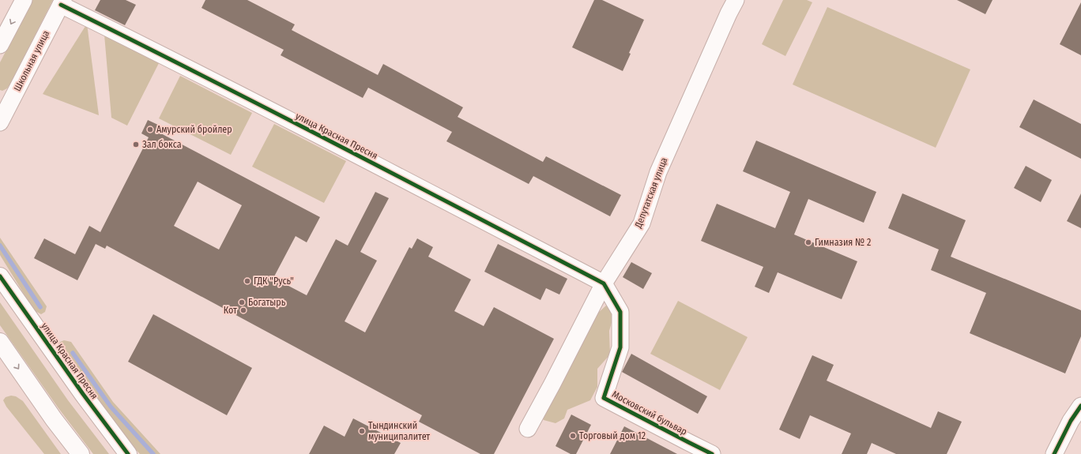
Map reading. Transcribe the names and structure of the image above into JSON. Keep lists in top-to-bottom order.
{
  "streets": {
    "street": [
      "Школьная улица",
      "улица Красная Пресня",
      "Депутатская улица",
      "Московский бульвар"
    ]
  },
  "crossings": [
    ["Школьная улица", "улица Красная Пресня"],
    ["улица Красная Пресня", "Депутатская улица"],
    ["улица Красная Пресня", "Московский бульвар"],
    ["Депутатская улица", "Московский бульвар"]
  ],
  "places": [
    "Амурский бройлер",
    "Зал бокса",
    "Гимназия № 2",
    "ГДК \"Русь\"",
    "Богатырь",
    "Кот",
    "Тындинский муниципалитет",
    "Торговый дом 12"
  ]
}
